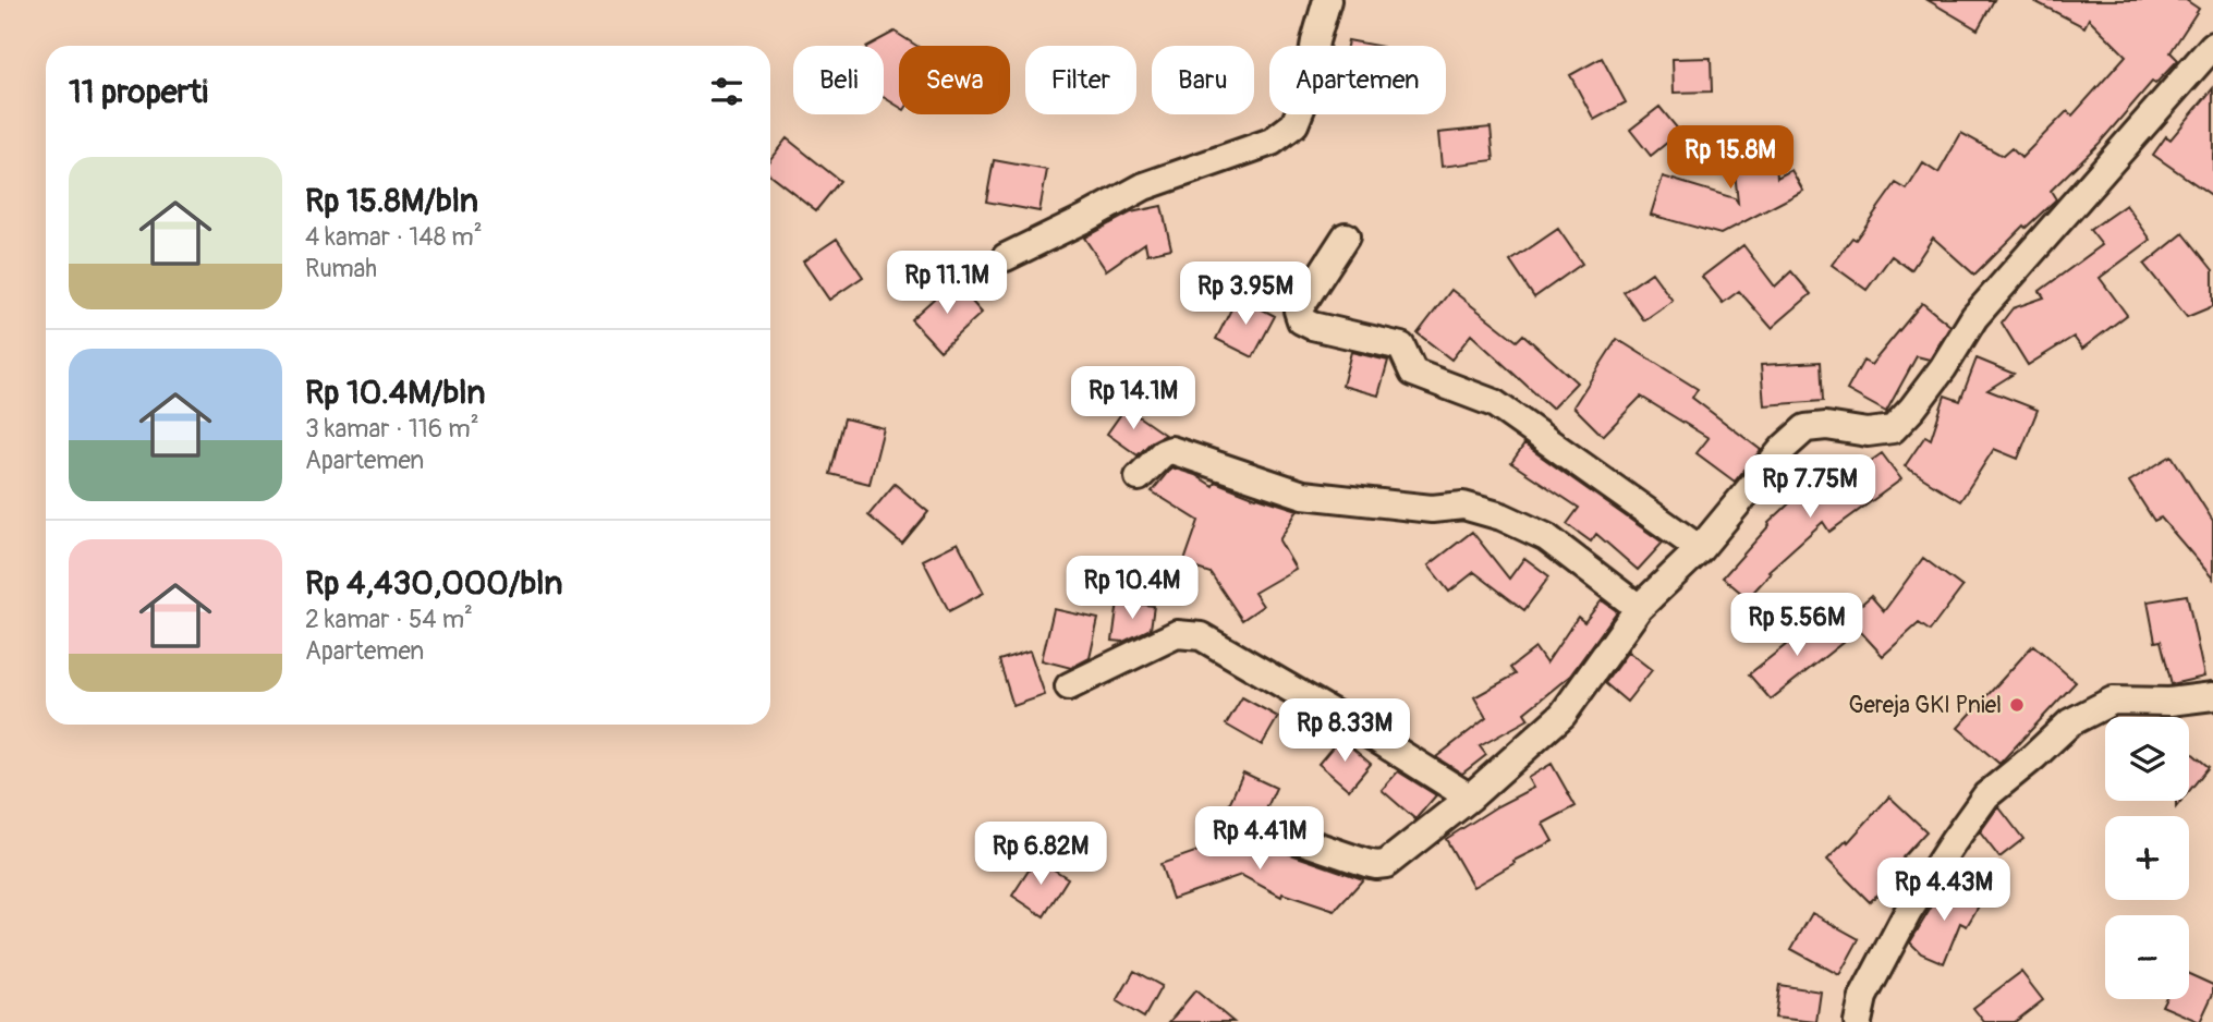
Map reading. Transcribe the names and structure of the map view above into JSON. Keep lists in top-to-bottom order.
{
  "places": ["Gereja GKI Pniel"],
  "page": {
    "chip": [
      "Beli",
      "Sewa",
      "Filter",
      "Baru",
      "Apartemen"
    ],
    "heading": "11 properti",
    "price": [
      "Rp 15.8M",
      "Rp 11.1M",
      "Rp 3.95M",
      "Rp 14.1M",
      "Rp 7.75M",
      "Rp 10.4M",
      "Rp 5.56M",
      "Rp 8.33M",
      "Rp 4.41M",
      "Rp 6.82M",
      "Rp 4.43M"
    ],
    "list": [
      {
        "name": "Rp 15.8M/bln",
        "note": "4 kamar · 148 m² · Rumah"
      },
      {
        "name": "Rp 10.4M/bln",
        "note": "3 kamar · 116 m² · Apartemen"
      },
      {
        "name": "Rp 4,430,000/bln",
        "note": "2 kamar · 54 m² · Apartemen"
      }
    ],
    "map_buttons": ["+", "−"]
  }
}
